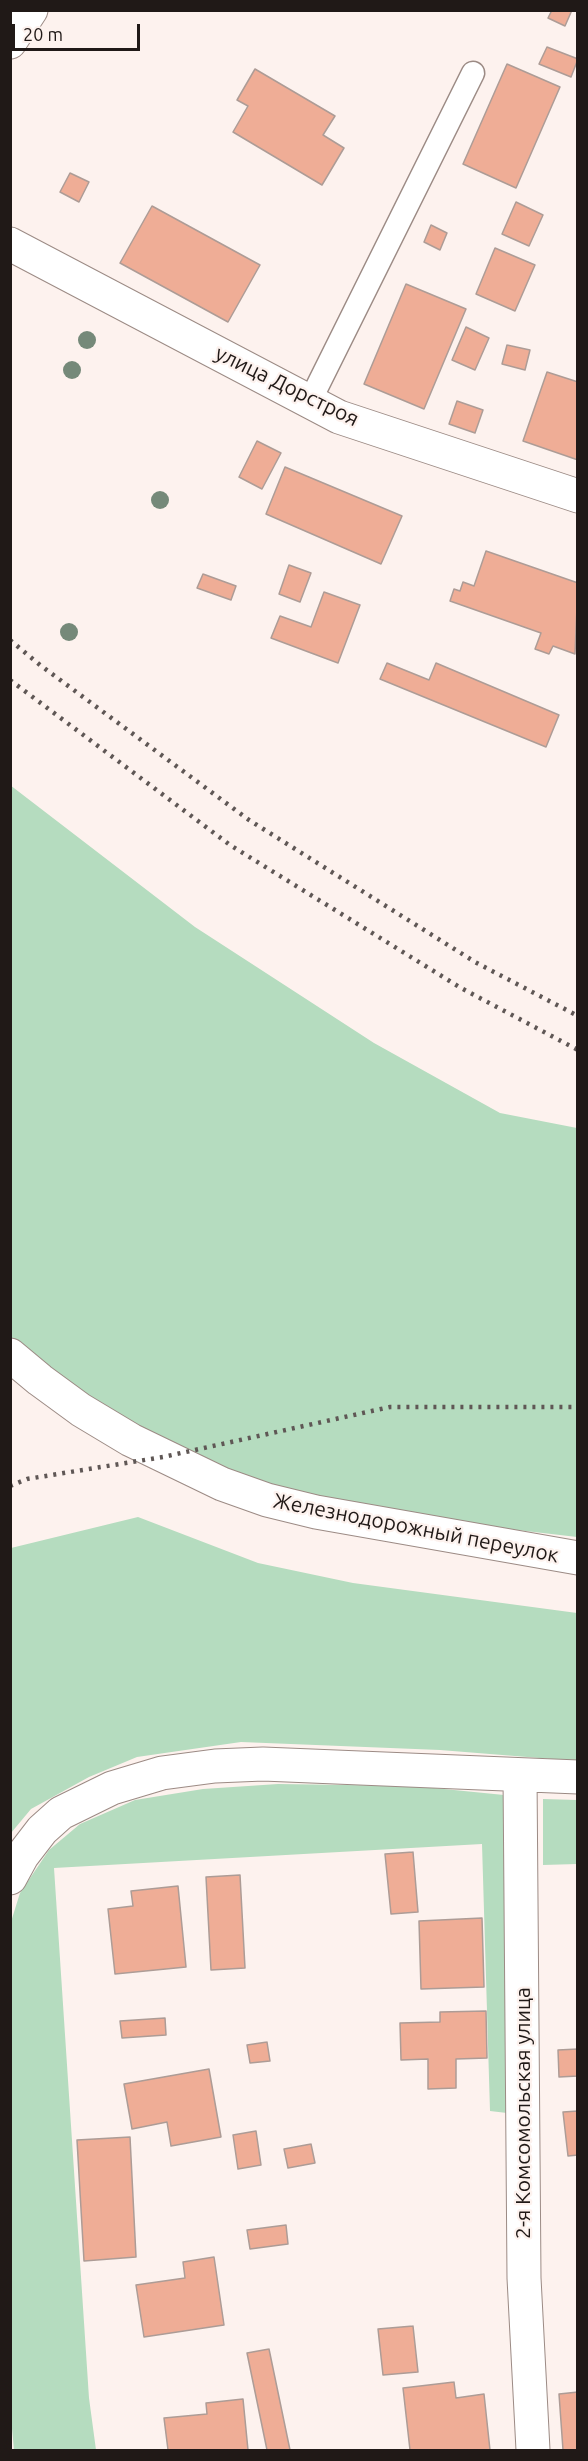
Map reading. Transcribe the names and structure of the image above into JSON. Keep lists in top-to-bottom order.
{
  "streets": {
    "street": ["улица Дорстроя", "Железнодорожный переулок", "2-я Комсомольская улица"]
  },
  "scale_bar": "20 m"
}
